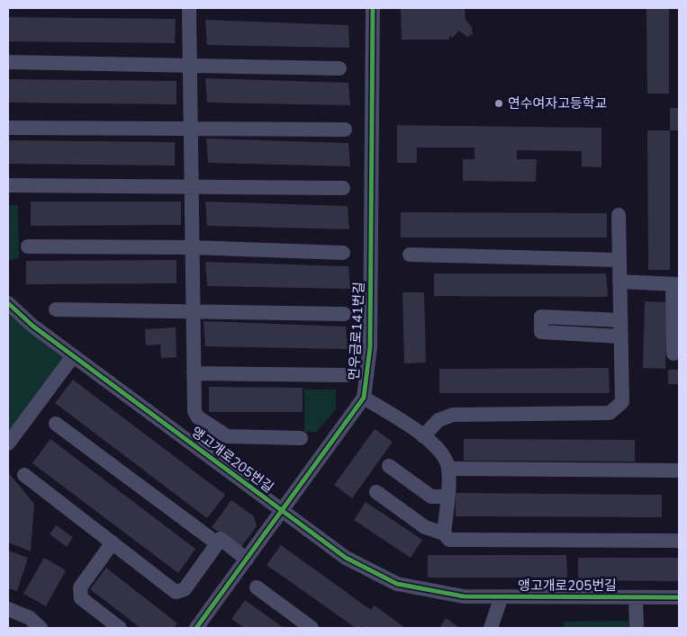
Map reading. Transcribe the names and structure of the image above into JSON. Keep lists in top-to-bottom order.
{
  "streets": {
    "street": ["먼우금로141번길", "앵고개로205번길"]
  },
  "crossings": [
    ["먼우금로141번길", "앵고개로205번길"]
  ],
  "places": ["연수여자고등학교"]
}
